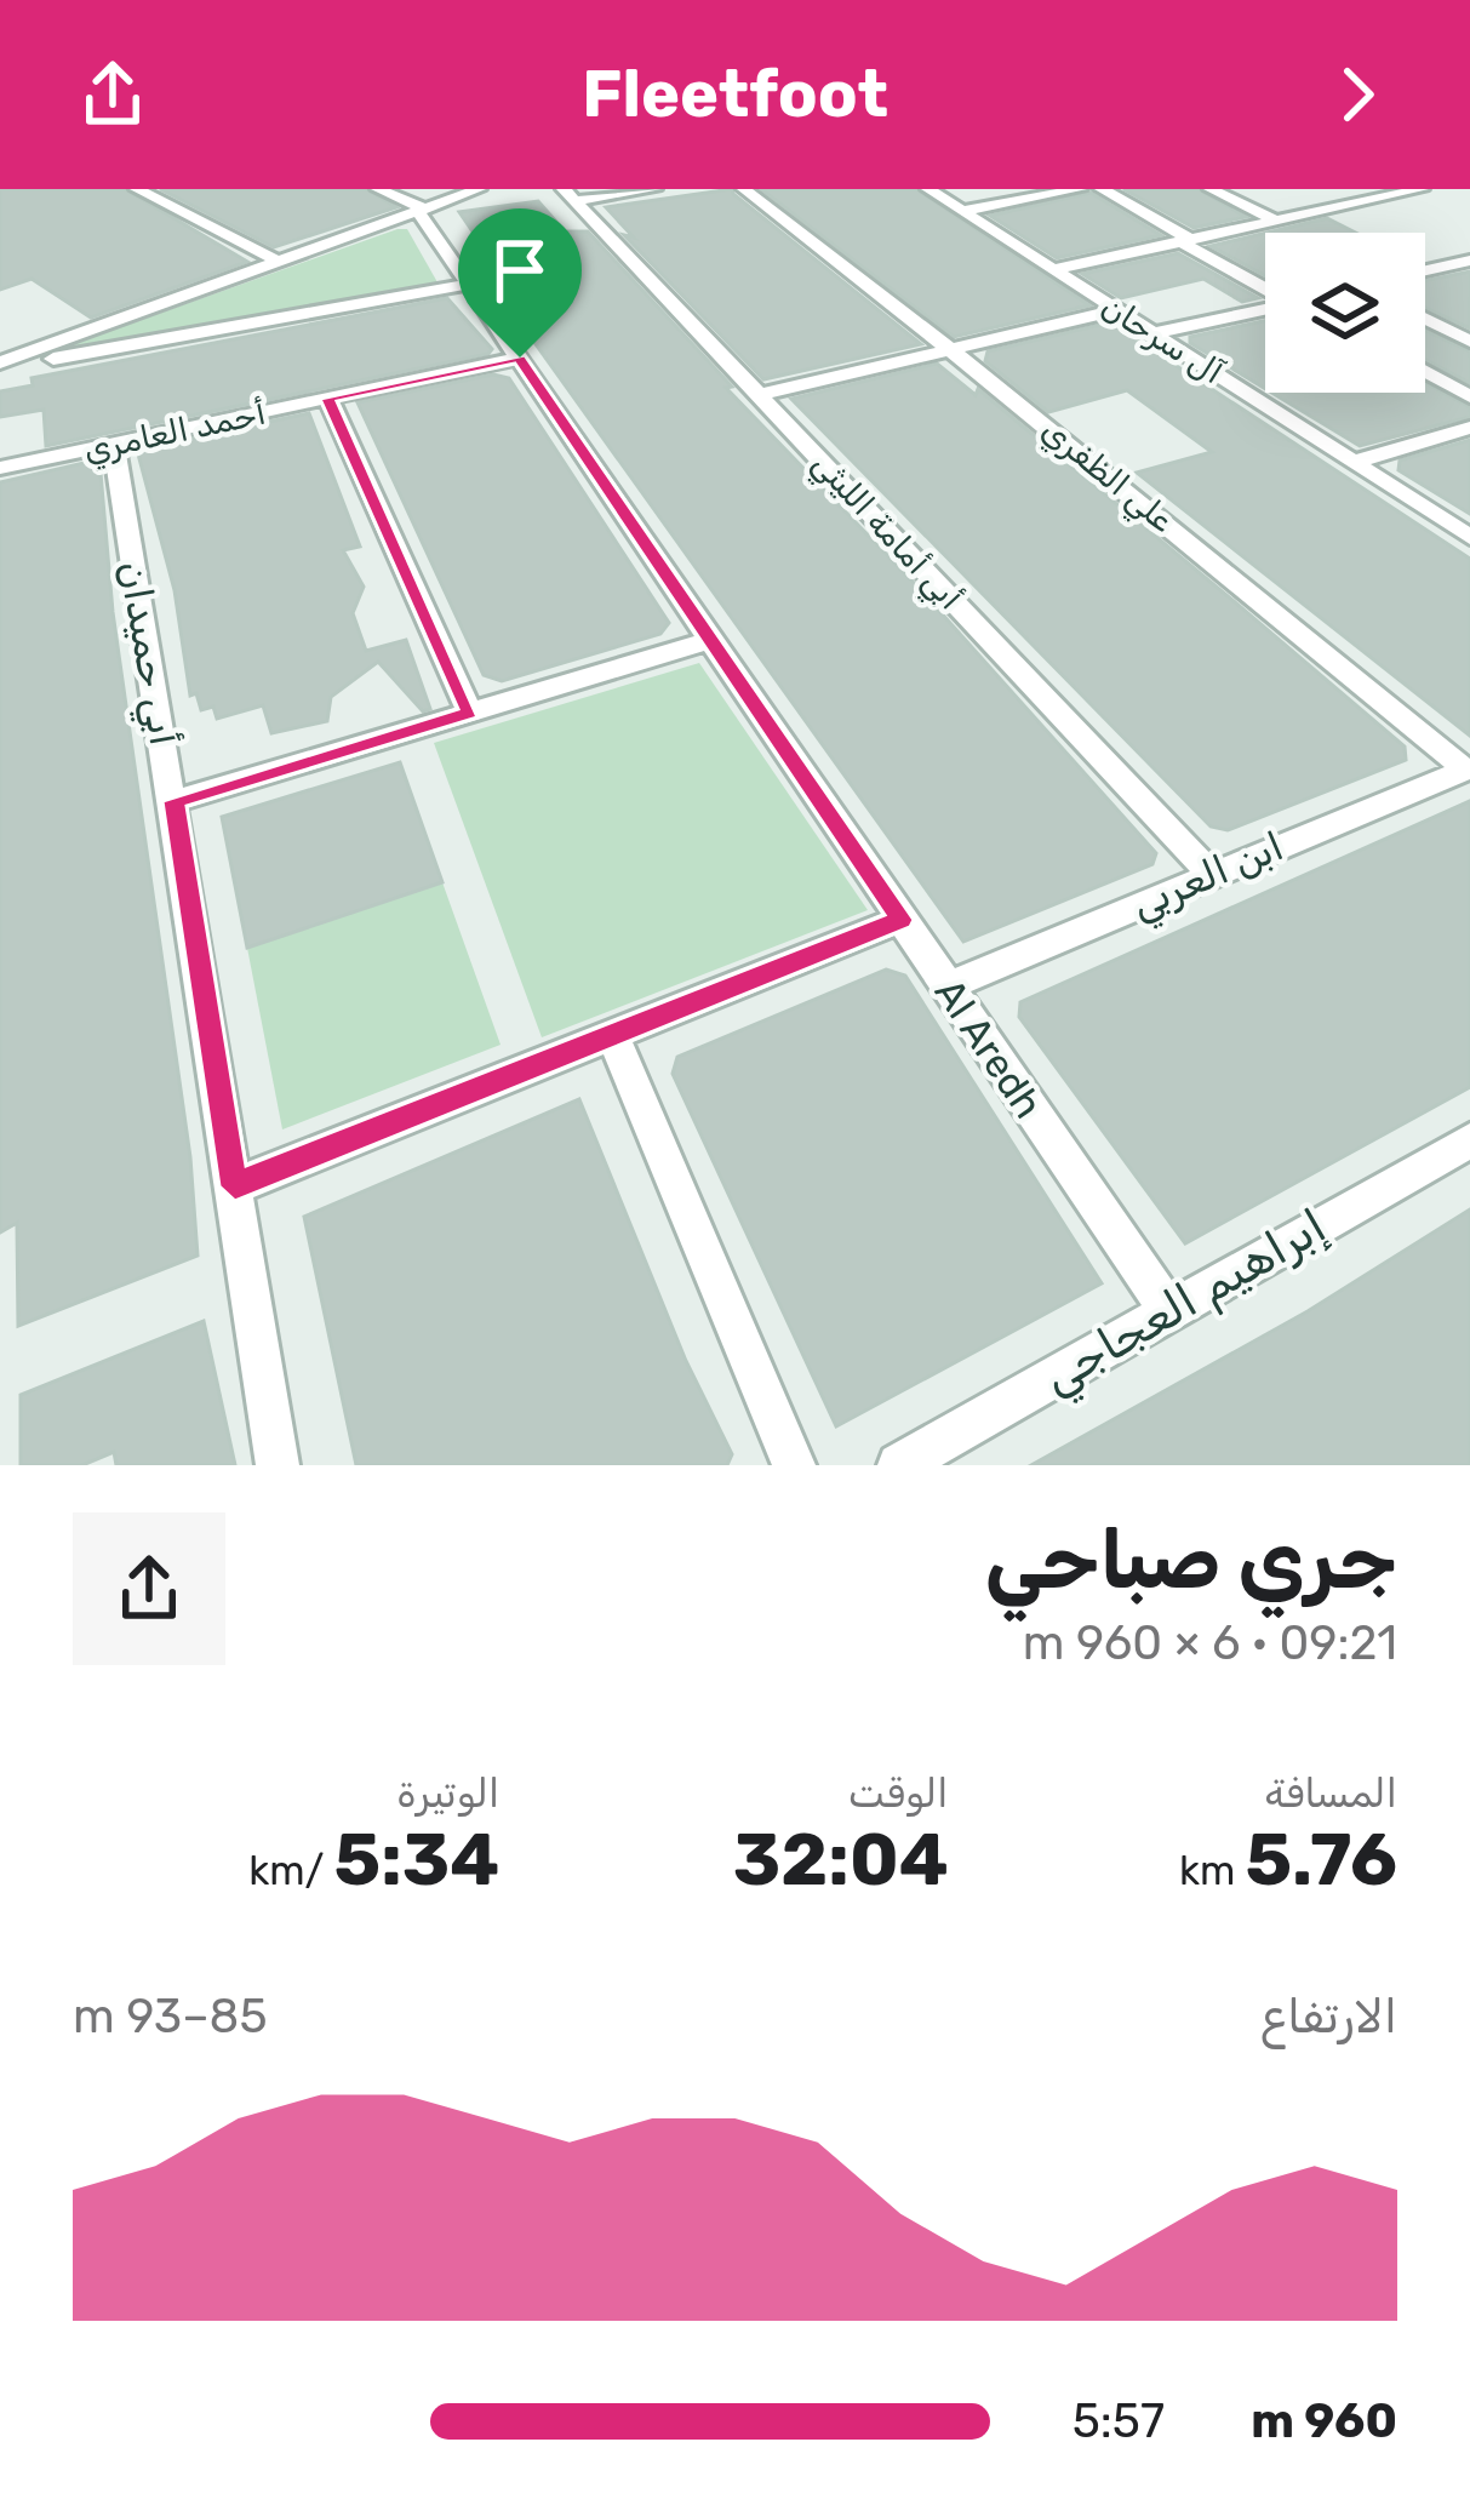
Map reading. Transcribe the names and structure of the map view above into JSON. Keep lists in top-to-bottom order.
{
  "streets": {
    "street": [
      "آل سرحان",
      "أحمد العامري",
      "علي الظفري",
      "أبي أمامة الليثي",
      "أبي حميدان",
      "ابن العربي",
      "Al Aredh",
      "إبراهيم العجاجي"
    ]
  },
  "crossings": [
    ["أحمد العامري", "أبي حميدان"],
    ["أحمد العامري", "Al Aredh"],
    ["علي الظفري", "ابن العربي"],
    ["أبي أمامة الليثي", "ابن العربي"],
    ["ابن العربي", "Al Aredh"],
    ["Al Aredh", "إبراهيم العجاجي"]
  ],
  "page": {
    "header": "Fleetfoot",
    "heading": ["جري صباحي", "09:21 · 6 × 960 m"],
    "stats": [
      ["المسافة", "5.76 km"],
      ["الوقت", "32:04"],
      ["الوتيرة", "5:34 /km"]
    ],
    "chart": ["الارتفاع", "85–93 m"],
    "list": [
      {
        "name": "960 m",
        "note": "5:57"
      }
    ]
  }
}
